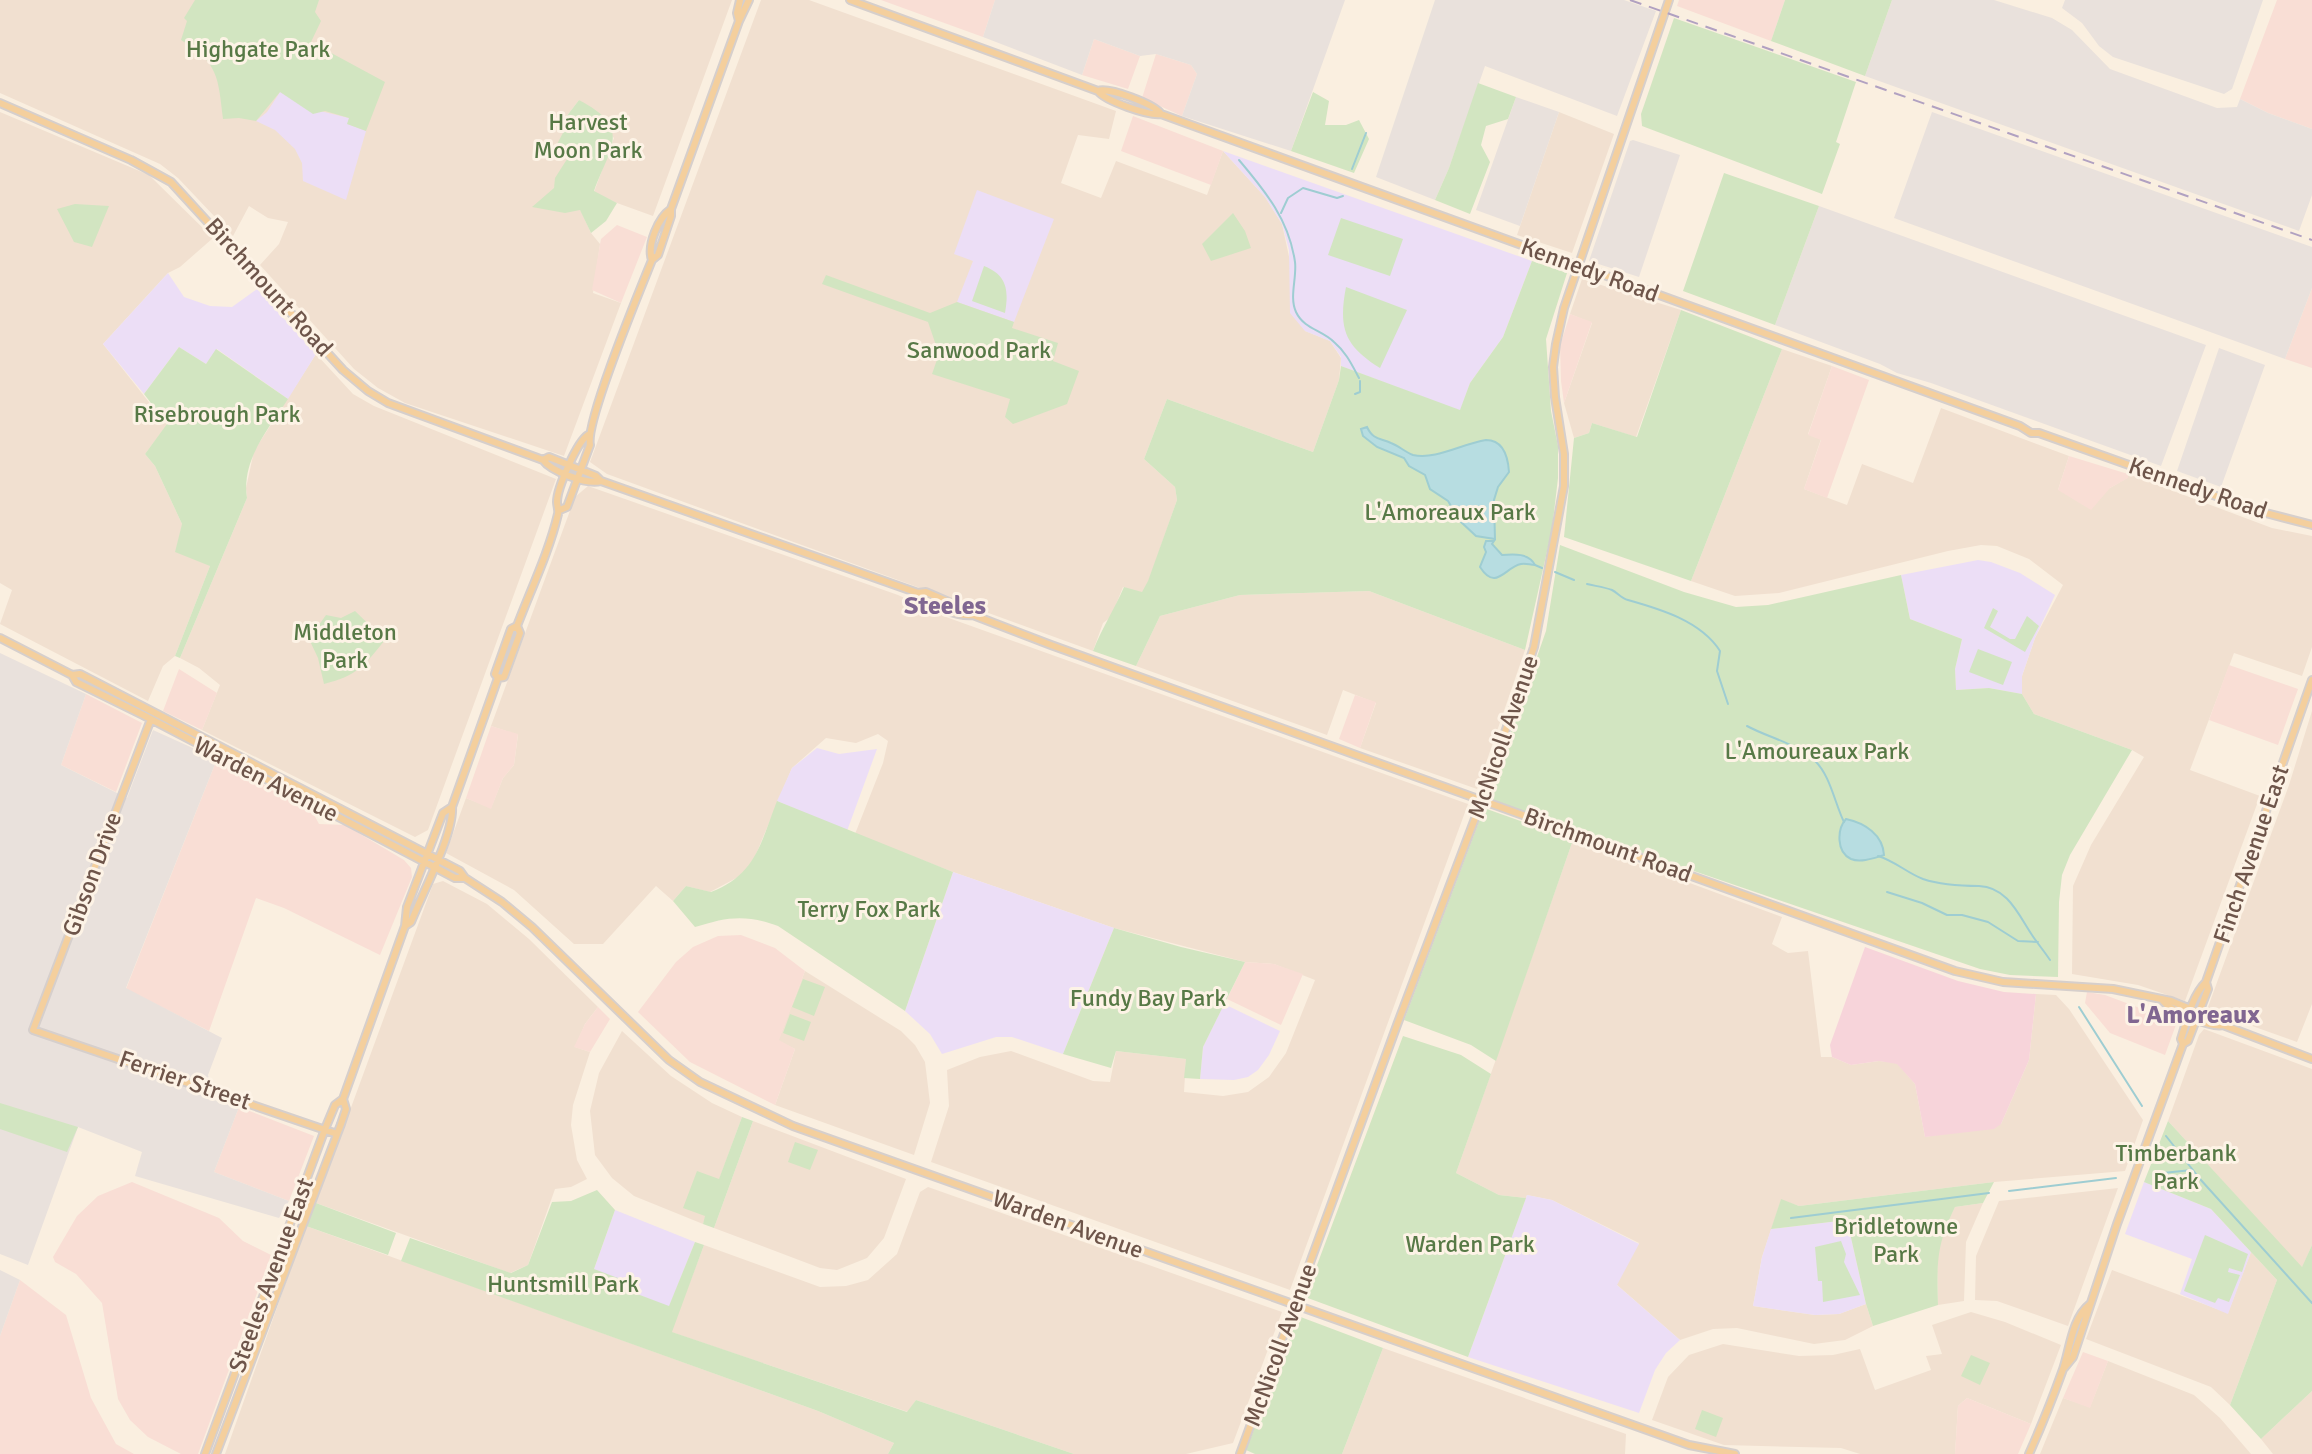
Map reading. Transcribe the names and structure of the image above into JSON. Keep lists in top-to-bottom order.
{
  "streets": {
    "main road": [
      "Kennedy Road",
      "Birchmount Road",
      "McNicoll Avenue",
      "Warden Avenue",
      "Finch Avenue East",
      "Gibson Drive",
      "Ferrier Street",
      "Steeles Avenue East"
    ]
  },
  "crossings": [
    ["Kennedy Road", "McNicoll Avenue"],
    ["Birchmount Road", "McNicoll Avenue"],
    ["Birchmount Road", "Finch Avenue East"],
    ["Birchmount Road", "Steeles Avenue East"],
    ["McNicoll Avenue", "Warden Avenue"],
    ["Warden Avenue", "Gibson Drive"],
    ["Warden Avenue", "Steeles Avenue East"],
    ["Gibson Drive", "Ferrier Street"],
    ["Ferrier Street", "Steeles Avenue East"]
  ],
  "districts": ["Steeles", "L'Amoreaux"],
  "parks": [
    "Highgate Park",
    "Harvest Moon Park",
    "Sanwood Park",
    "Risebrough Park",
    "L'Amoreaux Park",
    "Middleton Park",
    "L'Amoureaux Park",
    "Terry Fox Park",
    "Fundy Bay Park",
    "Timberbank Park",
    "Bridletowne Park",
    "Warden Park",
    "Huntsmill Park"
  ]
}
